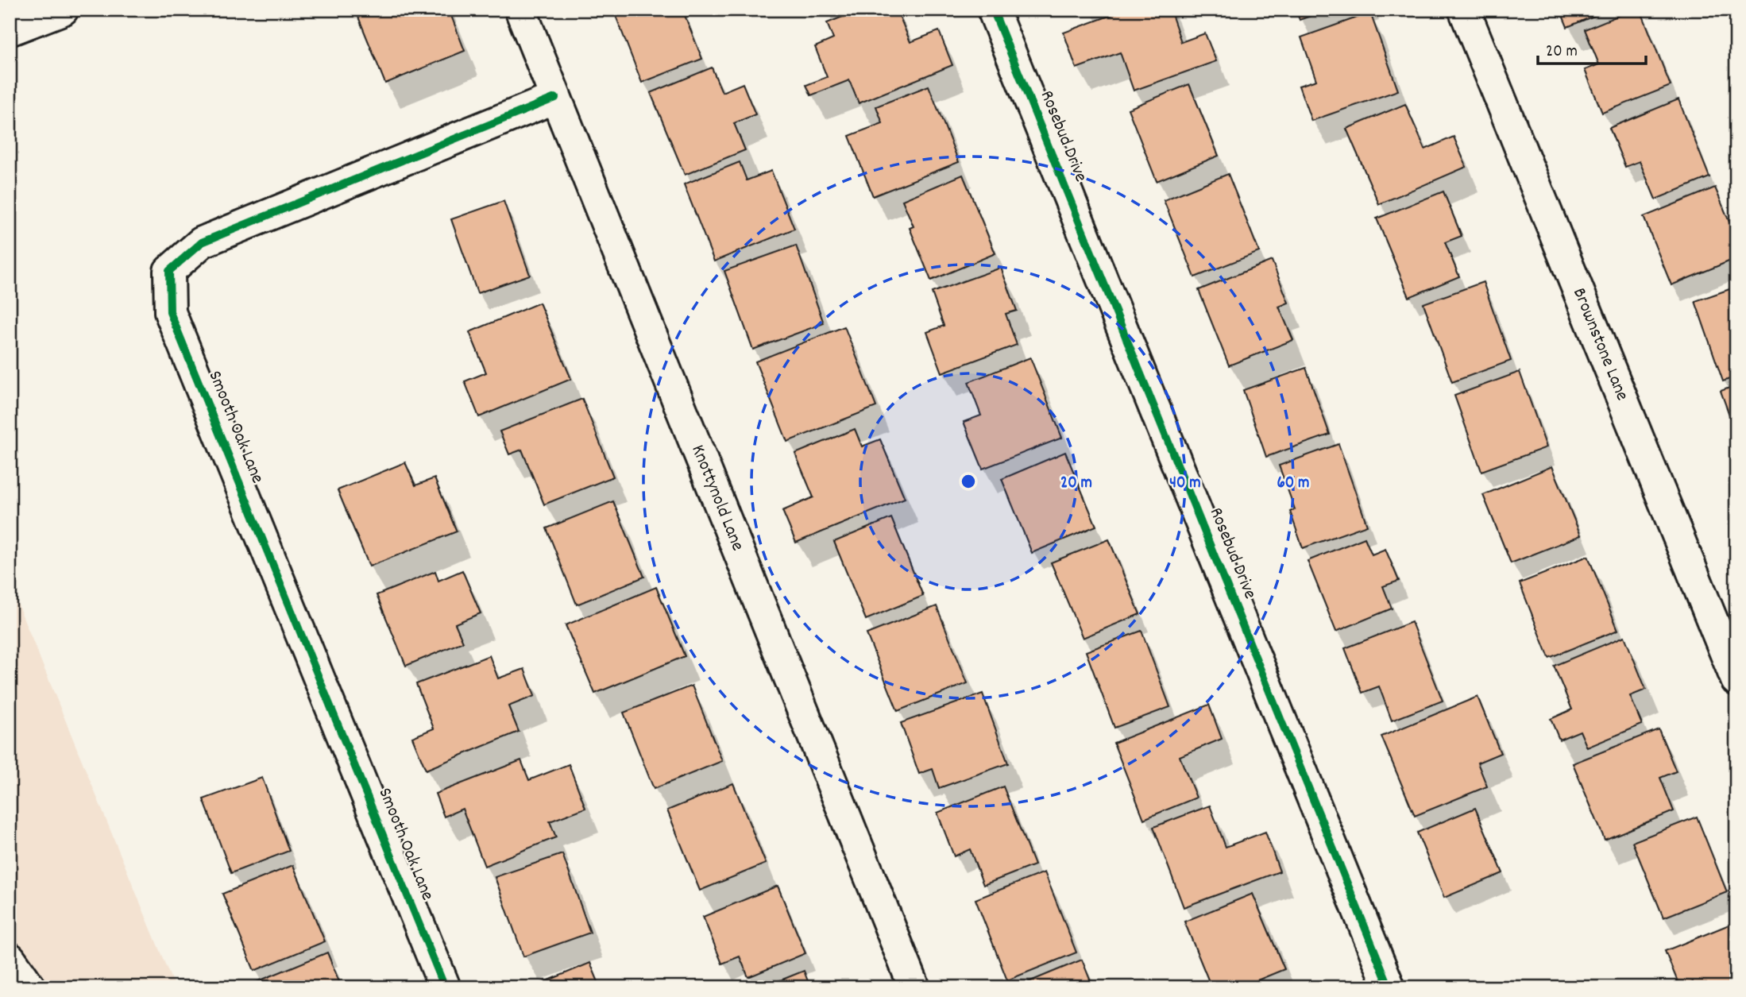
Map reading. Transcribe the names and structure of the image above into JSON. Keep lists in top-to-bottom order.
{
  "streets": {
    "street": [
      "Rosebud Drive",
      "Brownstone Lane",
      "Smooth Oak Lane",
      "Knottynold Lane"
    ]
  },
  "crossings": [
    ["Smooth Oak Lane", "Knottynold Lane"]
  ],
  "scale_bar": "20 m",
  "rings": ["20 m", "40 m", "60 m"]
}
